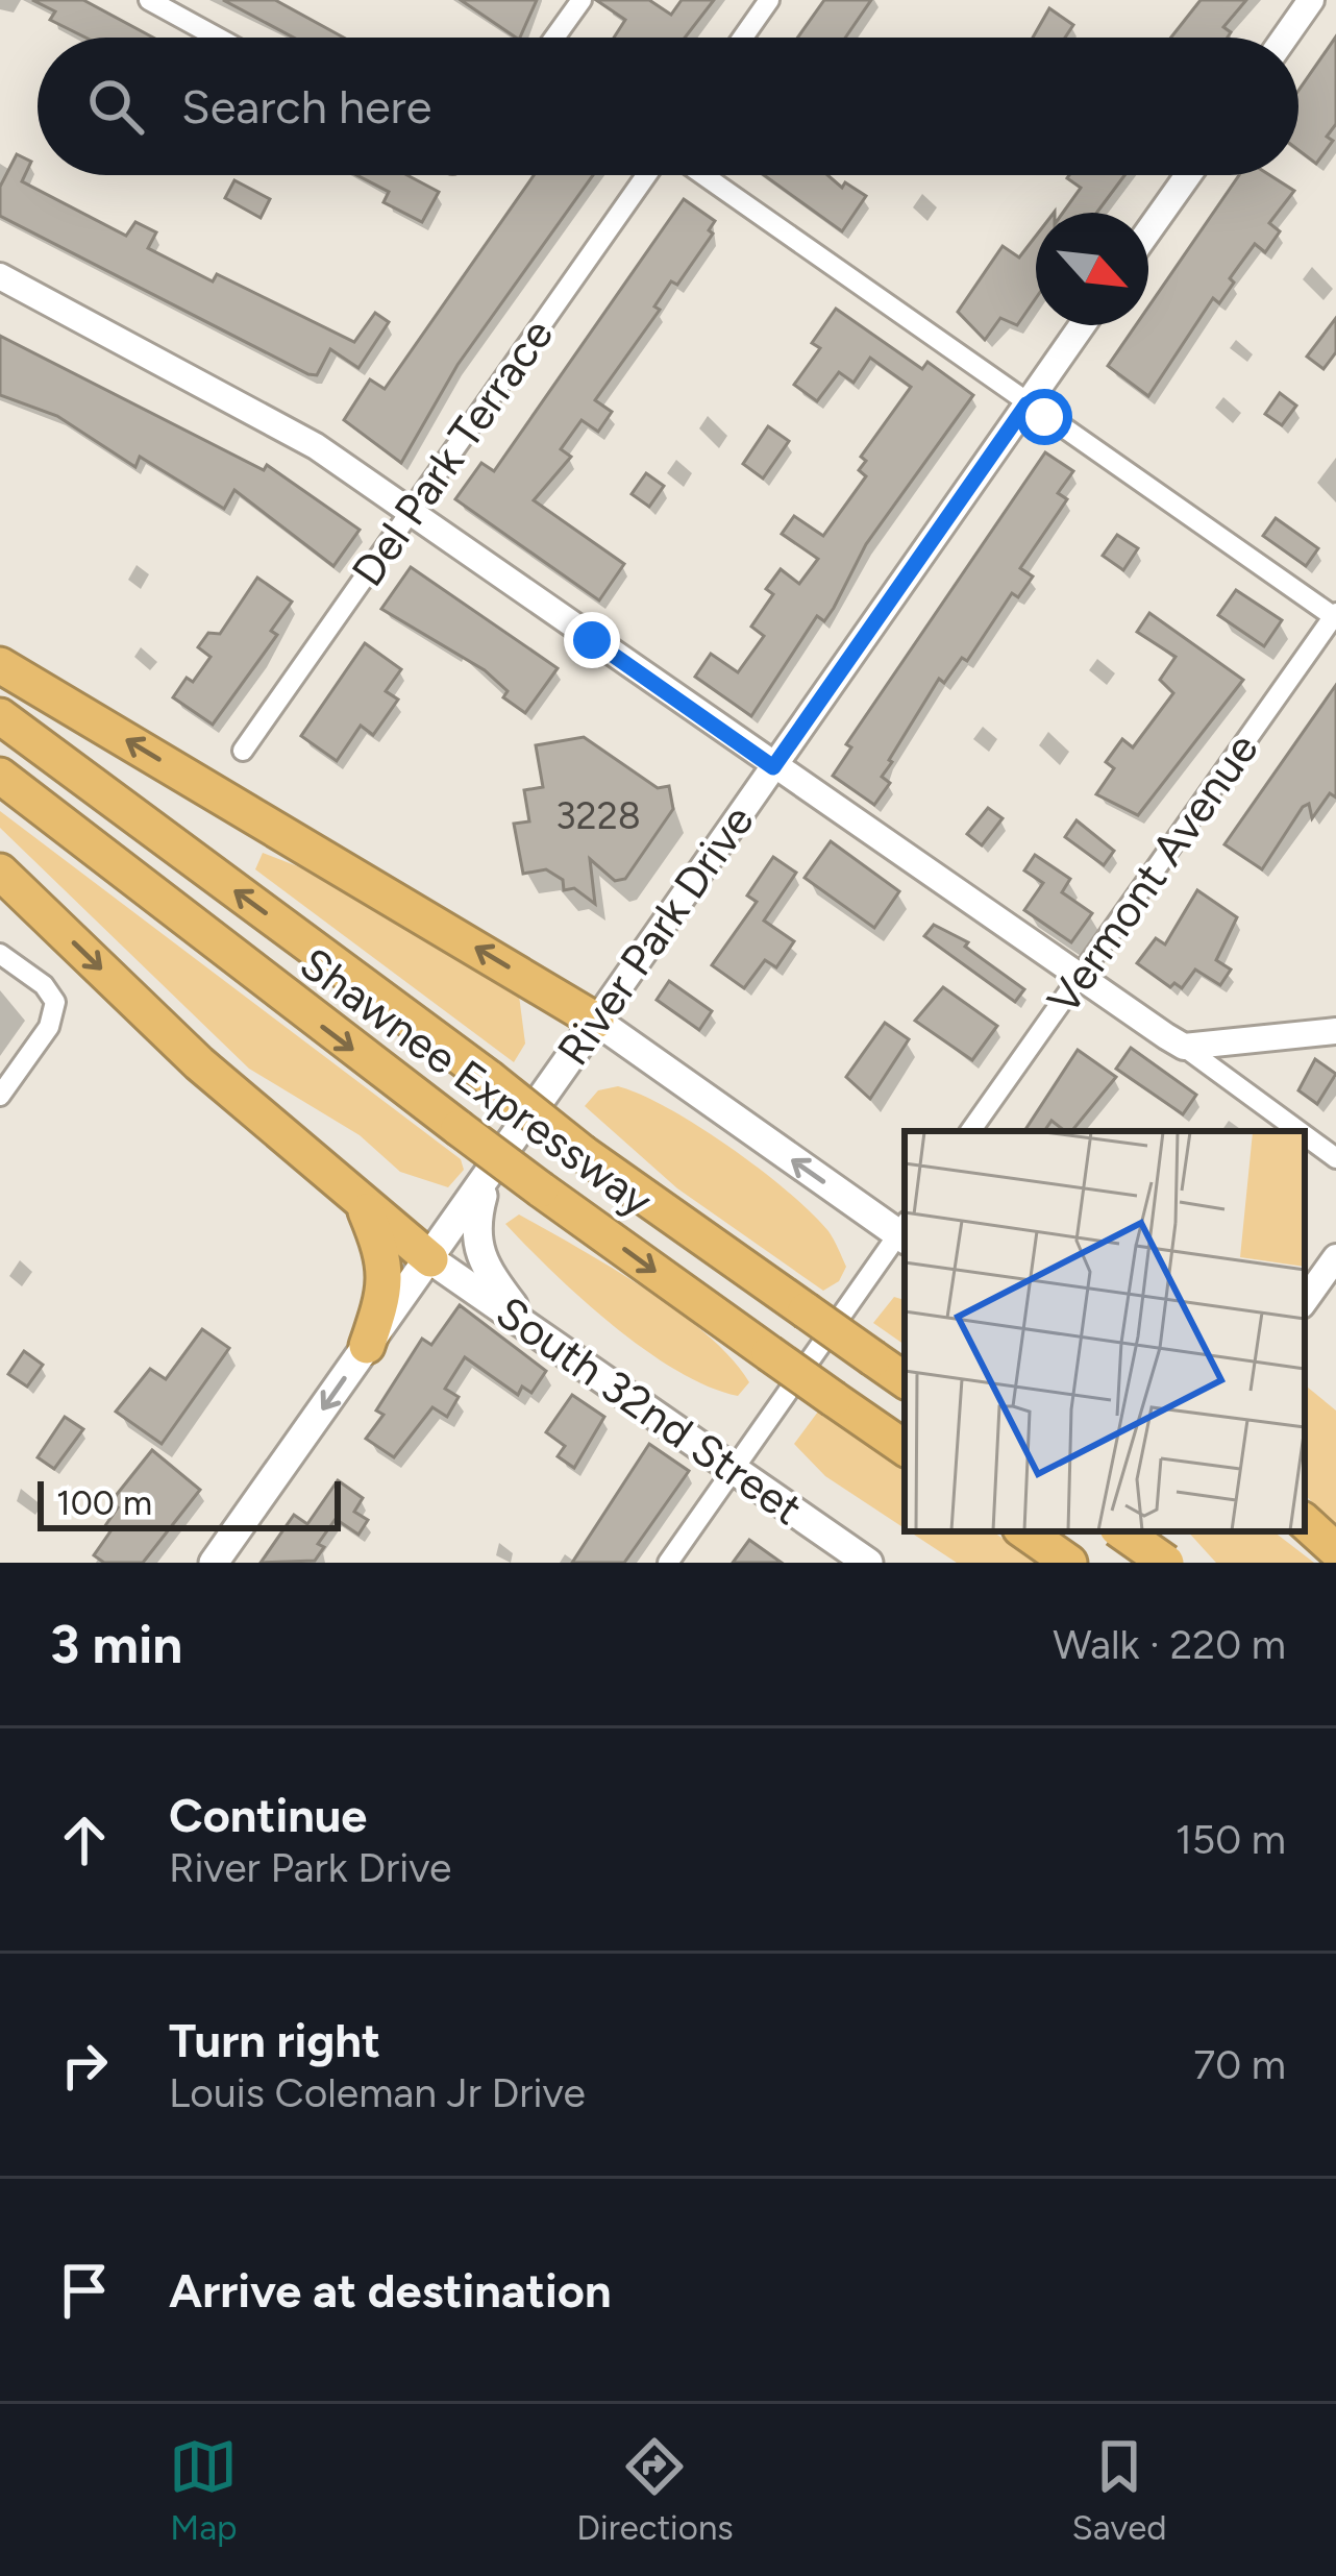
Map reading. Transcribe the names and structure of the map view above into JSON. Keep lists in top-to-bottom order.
{
  "streets": {
    "highway": ["Shawnee Expressway"],
    "main road": ["River Park Drive", "South 32nd Street"],
    "street": ["Del Park Terrace", "Vermont Avenue"]
  },
  "crossings": [
    ["River Park Drive", "South 32nd Street"]
  ],
  "house_numbers": ["3228"],
  "scale_bar": "100 m",
  "north": "bottom right",
  "page": {
    "search": "Search here",
    "scale": "100 m",
    "heading": ["3 min", "Walk · 220 m"],
    "list": [
      ["Continue", "River Park Drive", "150 m"],
      ["Turn right", "Louis Coleman Jr Drive", "70 m"],
      "Arrive at destination"
    ],
    "nav": ["Map", "Directions", "Saved"]
  }
}
